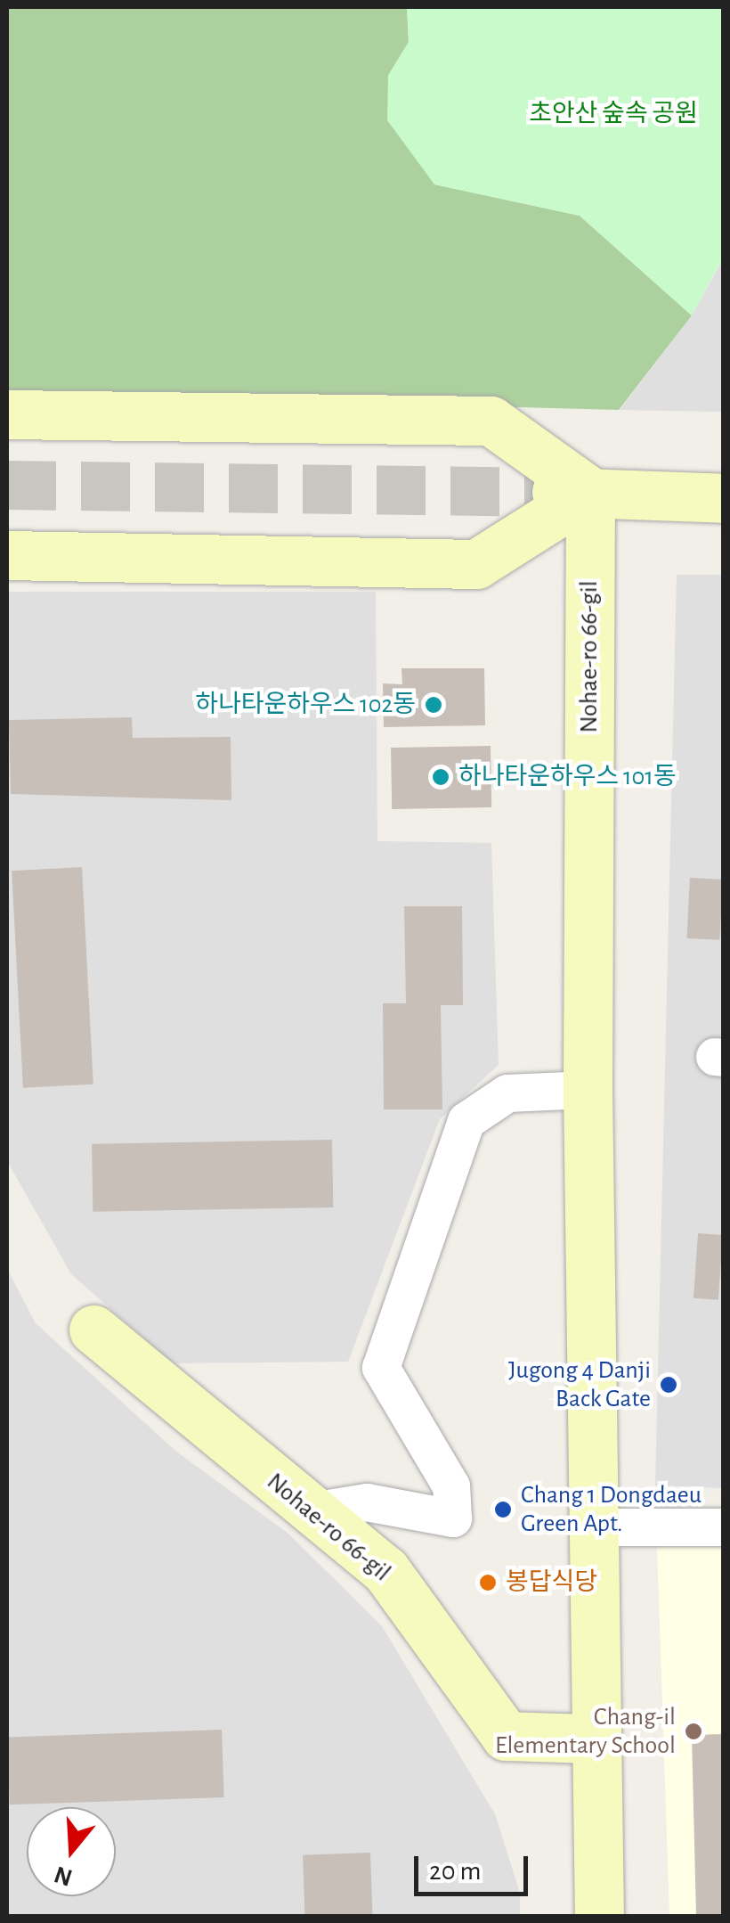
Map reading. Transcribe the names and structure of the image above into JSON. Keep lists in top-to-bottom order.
{
  "streets": {
    "main road": ["Nohae-ro 66-gil"]
  },
  "parks": ["초안산 숲속 공원"],
  "places": [
    "하나타운하우스 102동",
    "하나타운하우스 101동",
    "Jugong 4 Danji Back Gate",
    "Chang 1 Dongdaeu Green Apt.",
    "봉답식당",
    "Chang-il Elementary School"
  ],
  "scale_bar": "20 m",
  "north": "bottom"
}
